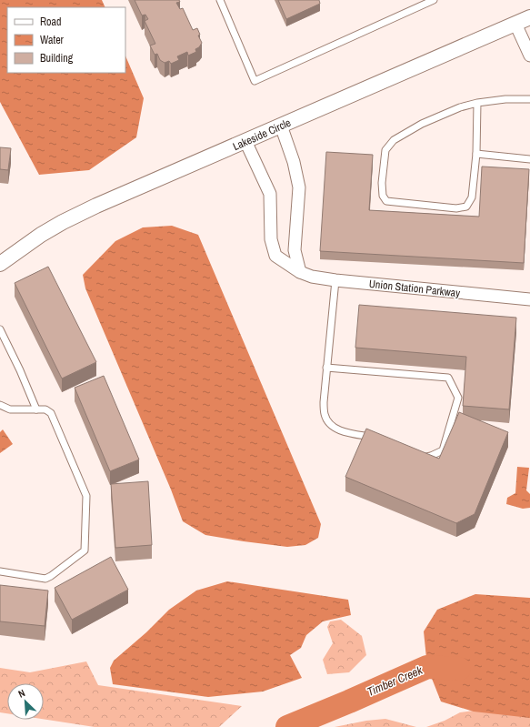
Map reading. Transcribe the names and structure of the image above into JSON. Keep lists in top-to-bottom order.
{
  "streets": {
    "street": ["Lakeside Circle", "Union Station Parkway"]
  },
  "crossings": [
    ["Lakeside Circle", "Union Station Parkway"]
  ],
  "water": ["Timber Creek"],
  "legend": ["Road", "Water", "Building"],
  "north": "top left"
}
